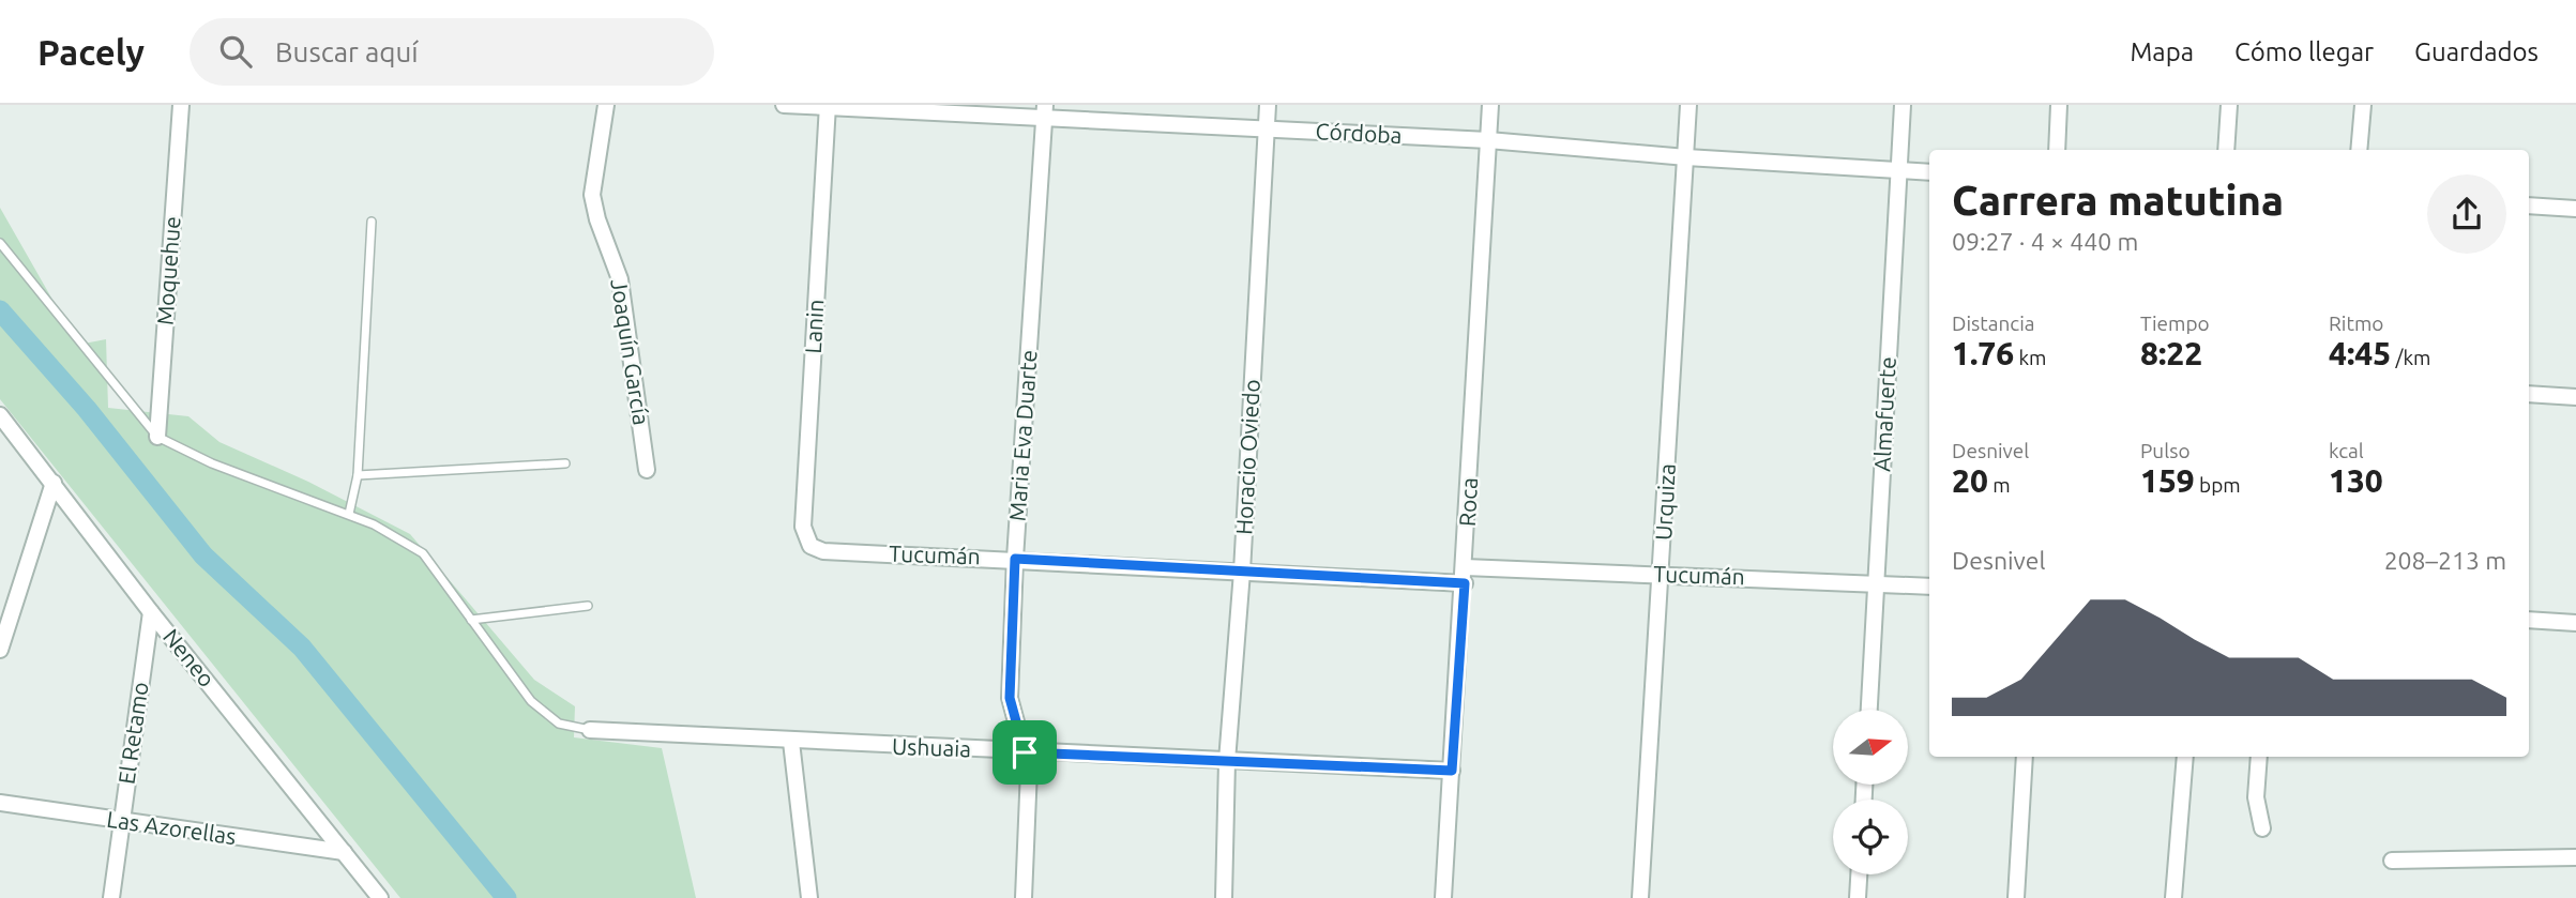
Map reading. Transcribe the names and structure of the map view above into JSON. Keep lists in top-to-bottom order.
{
  "streets": {
    "street": [
      "Córdoba",
      "Moquehue",
      "Lanin",
      "Joaquín García",
      "Almafuerte",
      "Maria Eva Duarte",
      "Horacio Oviedo",
      "Roca",
      "Urquiza",
      "Tucumán",
      "Neneo",
      "El Retamo",
      "Ushuaia",
      "Las Azorellas"
    ]
  },
  "crossings": [
    ["Córdoba", "Lanin"],
    ["Córdoba", "Almafuerte"],
    ["Córdoba", "Maria Eva Duarte"],
    ["Córdoba", "Horacio Oviedo"],
    ["Córdoba", "Roca"],
    ["Córdoba", "Urquiza"],
    ["Lanin", "Tucumán"],
    ["Almafuerte", "Tucumán"],
    ["Maria Eva Duarte", "Tucumán"],
    ["Maria Eva Duarte", "Ushuaia"],
    ["Horacio Oviedo", "Tucumán"],
    ["Horacio Oviedo", "Ushuaia"],
    ["Roca", "Tucumán"],
    ["Roca", "Ushuaia"],
    ["Urquiza", "Tucumán"],
    ["Neneo", "El Retamo"],
    ["Neneo", "Las Azorellas"],
    ["El Retamo", "Las Azorellas"]
  ],
  "north": "right",
  "page": {
    "header": "Pacely",
    "search": "Buscar aquí",
    "nav": ["Mapa", "Cómo llegar", "Guardados"],
    "heading": ["Carrera matutina", "09:27 · 4 × 440 m"],
    "stats": [
      ["Distancia", "1.76 km"],
      ["Tiempo", "8:22"],
      ["Ritmo", "4:45 /km"],
      ["Desnivel", "20 m"],
      ["Pulso", "159 bpm"],
      ["kcal", "130"]
    ],
    "chart": ["Desnivel", "208–213 m"]
  }
}
